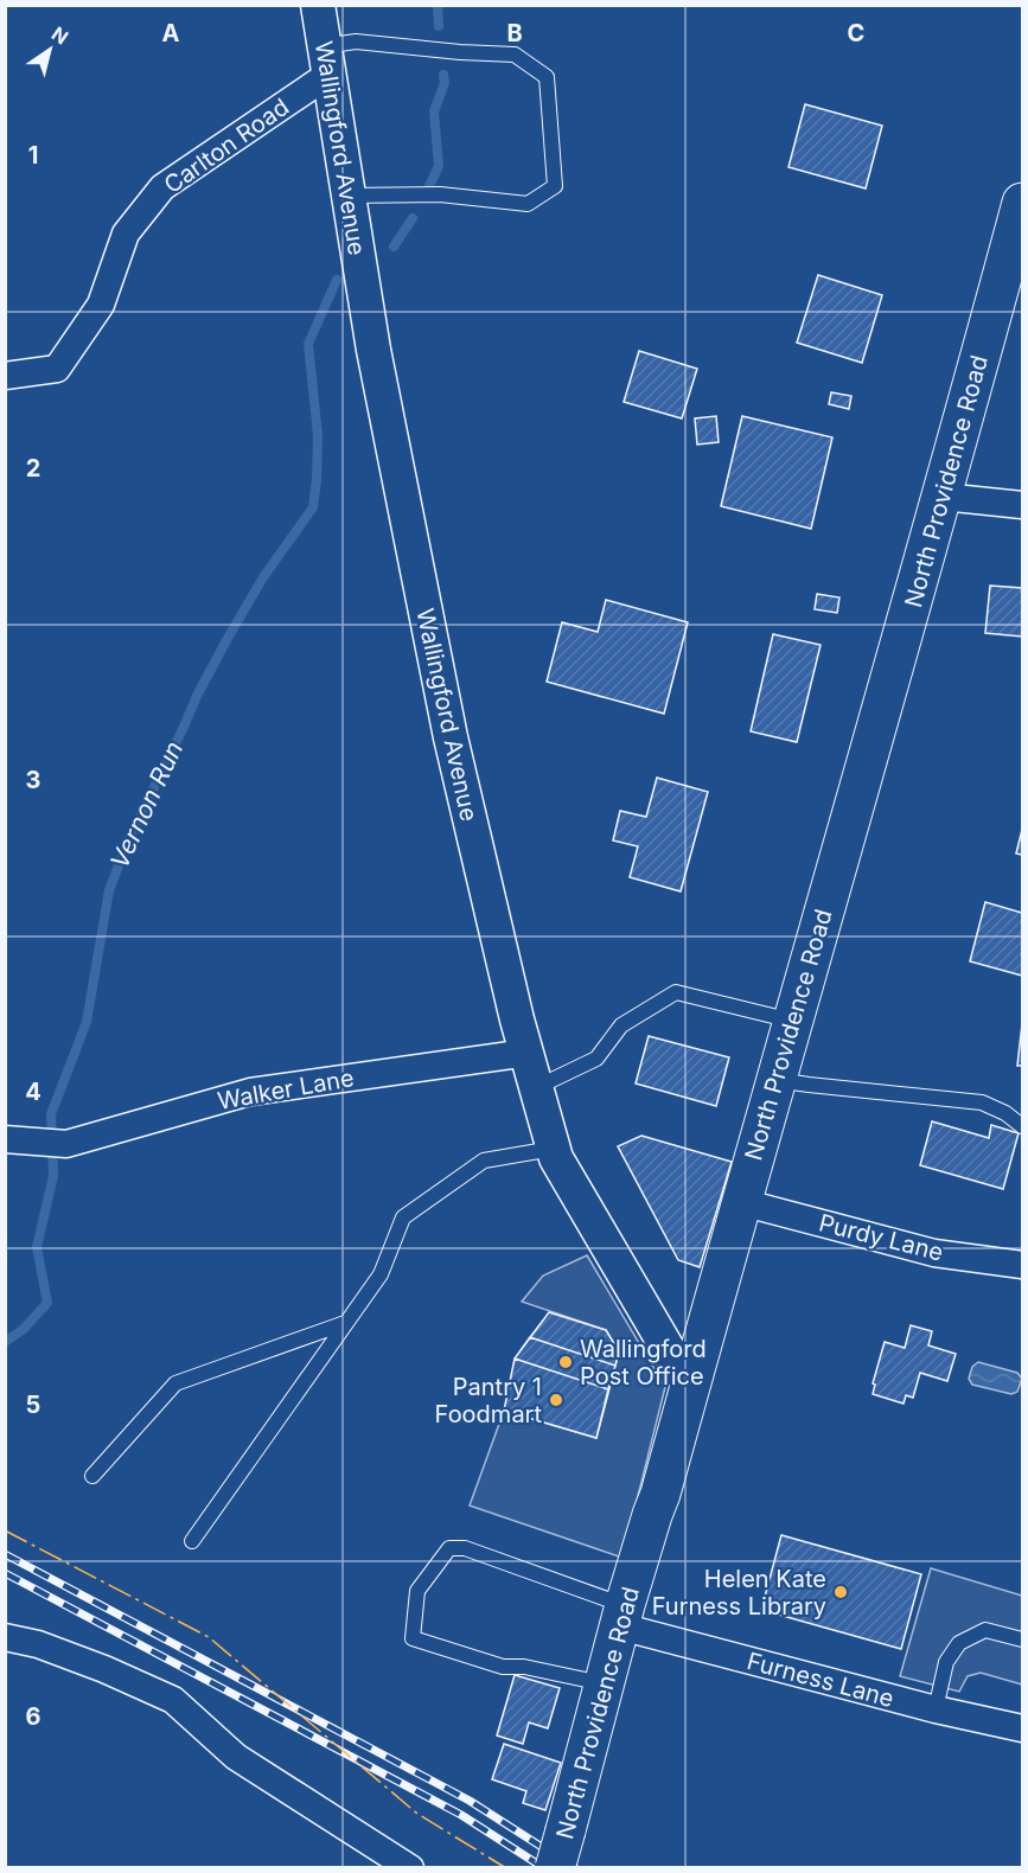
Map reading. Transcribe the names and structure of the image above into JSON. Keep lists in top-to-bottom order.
{
  "streets": {
    "main road": ["North Providence Road"],
    "street": [
      "Carlton Road",
      "Wallingford Avenue",
      "Walker Lane",
      "Purdy Lane",
      "Furness Lane"
    ]
  },
  "crossings": [
    ["Carlton Road", "Wallingford Avenue"],
    ["Wallingford Avenue", "North Providence Road"],
    ["Wallingford Avenue", "Walker Lane"],
    ["North Providence Road", "Purdy Lane"],
    ["North Providence Road", "Furness Lane"]
  ],
  "water": ["Vernon Run"],
  "places": ["Wallingford Post Office", "Pantry 1 Foodmart", "Helen Kate Furness Library"],
  "north": "top right",
  "grid": {
    "columns": ["A", "B", "C"],
    "rows": [
      "1",
      "2",
      "3",
      "4",
      "5",
      "6"
    ]
  }
}
